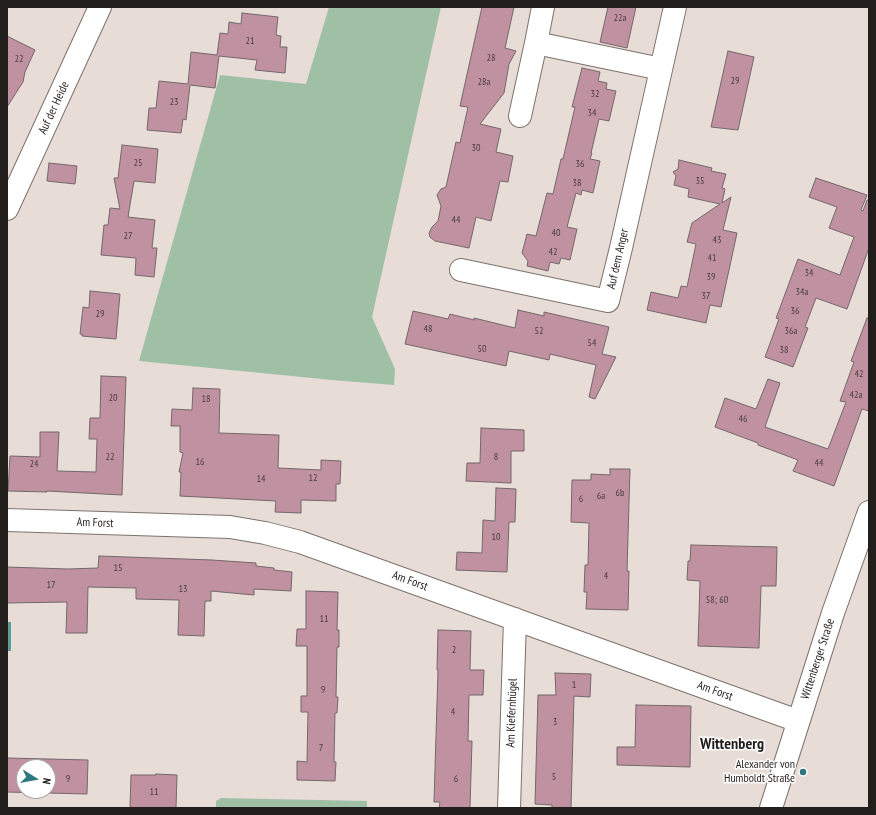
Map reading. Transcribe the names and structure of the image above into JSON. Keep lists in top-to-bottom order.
{
  "streets": {
    "street": [
      "Auf der Heide",
      "Auf dem Anger",
      "Am Forst",
      "Wittenberger Straße",
      "Am Kiefernhügel"
    ]
  },
  "crossings": [
    ["Am Forst", "Wittenberger Straße"],
    ["Am Forst", "Am Kiefernhügel"]
  ],
  "districts": ["Wittenberg"],
  "places": ["Alexander von Humboldt Straße"],
  "house_numbers": [
    "22a",
    "21",
    "28",
    "22",
    "29",
    "28a",
    "32",
    "23",
    "34",
    "30",
    "25",
    "36",
    "35",
    "38",
    "44",
    "40",
    "27",
    "43",
    "42",
    "41",
    "34",
    "39",
    "34a",
    "37",
    "36",
    "29",
    "48",
    "52",
    "36a",
    "54",
    "50",
    "38",
    "42",
    "42a",
    "20",
    "18",
    "46",
    "22",
    "8",
    "16",
    "44",
    "24",
    "12",
    "14",
    "6b",
    "6a",
    "6",
    "10",
    "15",
    "4",
    "17",
    "13",
    "58; 60",
    "11",
    "2",
    "1",
    "9",
    "4",
    "3",
    "7",
    "5",
    "9",
    "6",
    "11"
  ],
  "north": "right"
}
